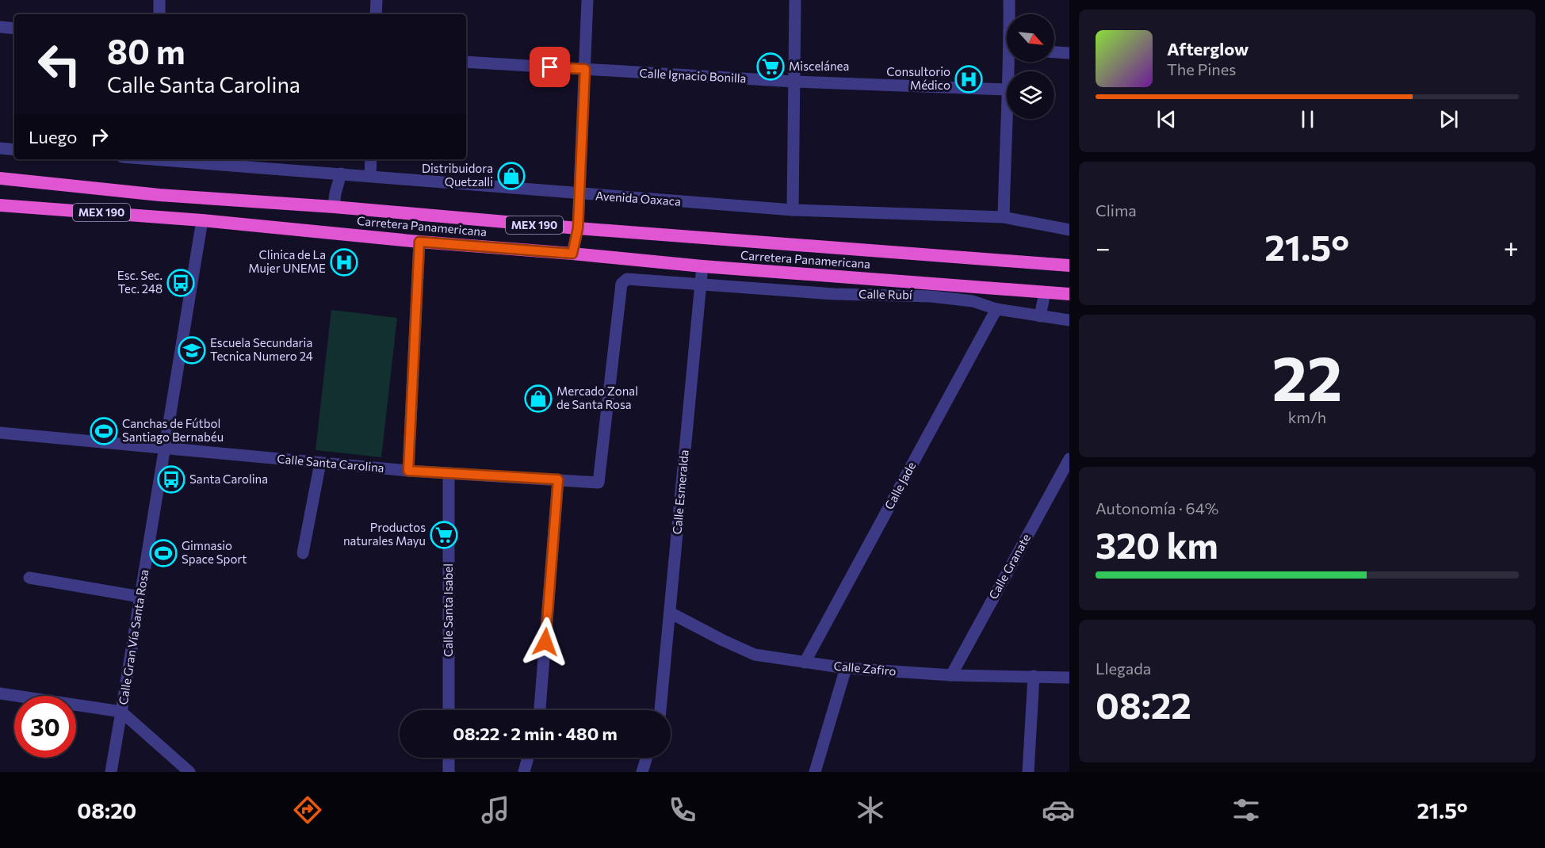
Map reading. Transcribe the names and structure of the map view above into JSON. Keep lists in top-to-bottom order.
{
  "streets": {
    "highway": ["MEX 190", "Carretera Panamericana"],
    "street": [
      "Calle Ignacio Bonilla",
      "Avenida Oaxaca",
      "Calle Rubí",
      "Calle Santa Carolina",
      "Calle Jade",
      "Calle Esmeralda",
      "Calle Granate",
      "Calle Santa Isabel",
      "Calle Gran Vía Santa Rosa",
      "Calle Zafiro"
    ]
  },
  "crossings": [
    ["Carretera Panamericana", "Calle Esmeralda"],
    ["Carretera Panamericana", "Calle Gran Vía Santa Rosa"],
    ["Calle Rubí", "Calle Santa Carolina"],
    ["Calle Rubí", "Calle Jade"],
    ["Calle Rubí", "Calle Esmeralda"],
    ["Calle Santa Carolina", "Calle Santa Isabel"],
    ["Calle Santa Carolina", "Calle Gran Vía Santa Rosa"],
    ["Calle Jade", "Calle Zafiro"],
    ["Calle Esmeralda", "Calle Zafiro"],
    ["Calle Granate", "Calle Zafiro"]
  ],
  "places": {
    "supermarket": ["Miscelánea", "Productos naturales Mayu"],
    "hospital": ["Consultorio Médico", "Clinica de La Mujer UNEME"],
    "shop": ["Distribuidora Quetzalli", "Mercado Zonal de Santa Rosa"],
    "bus stop": ["Esc. Sec. Tec. 248", "Santa Carolina"],
    "school or university": ["Escuela Secundaria Tecnica Numero 24"],
    "sports": ["Canchas de Fútbol Santiago Bernabéu", "Gimnasio Space Sport"]
  },
  "north": "bottom right",
  "page": {
    "turn": ["80 m", "Calle Santa Carolina"],
    "song": ["Afterglow", "The Pines"],
    "then": "Luego",
    "tile": [
      "Clima",
      ["22", "km/h"],
      ["Autonomía · 64%", "320 km"],
      ["Llegada", "08:22"]
    ],
    "heat": ["−", "21.5°", "+"],
    "limit": "30",
    "trip": "08:22 · 2 min · 480 m",
    "tabs": ["08:20", "21.5°"]
  }
}
